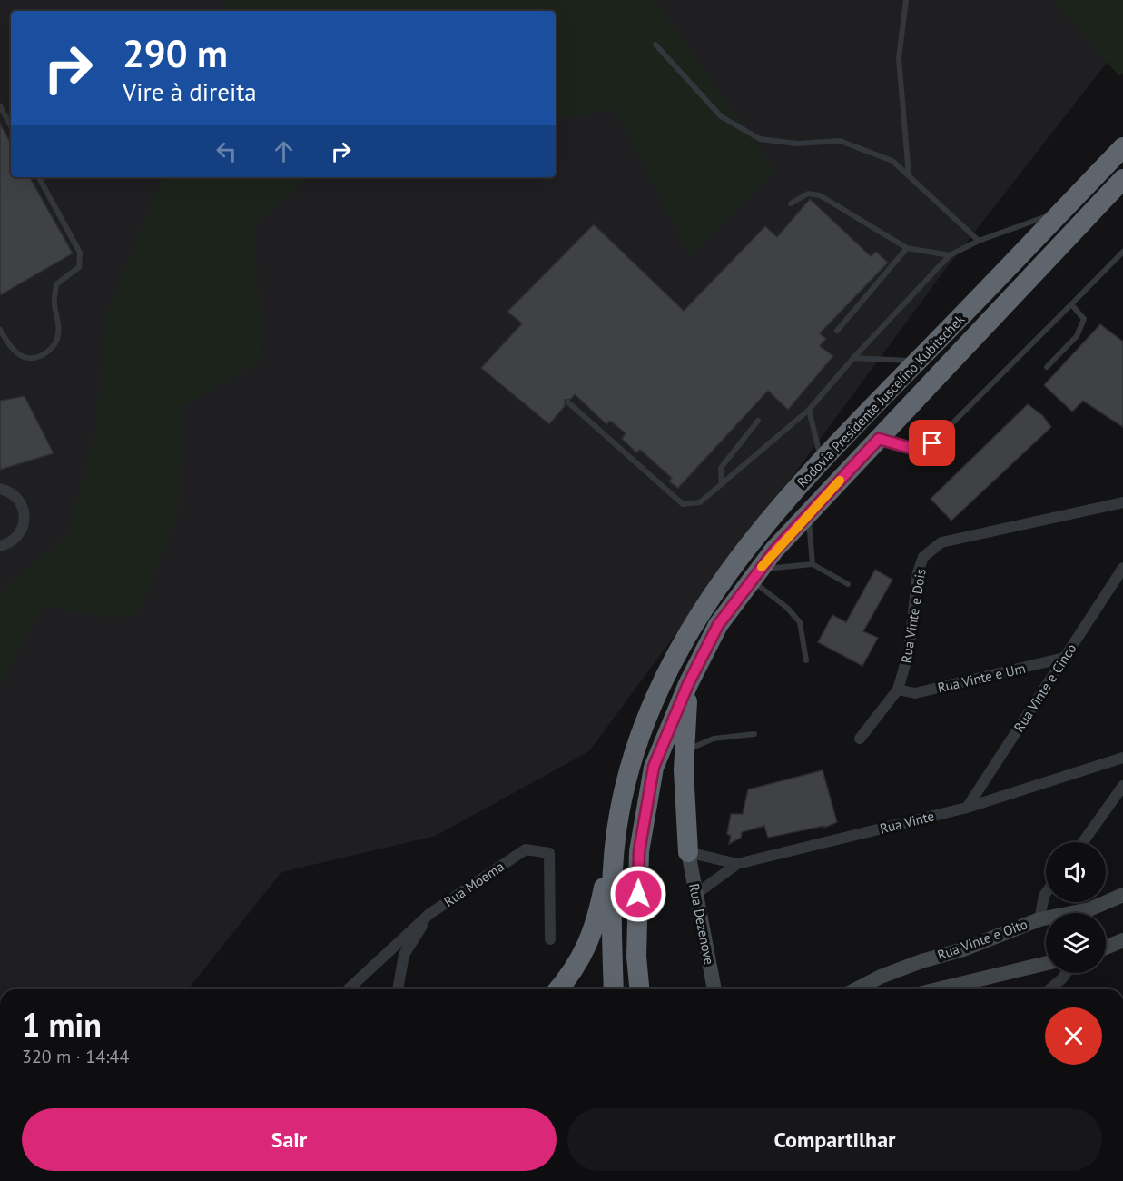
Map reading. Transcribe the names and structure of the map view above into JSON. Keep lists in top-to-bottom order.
{
  "streets": {
    "highway": ["Rodovia Presidente Juscelino Kubitschek"],
    "main road": ["Rua Dezenove", "Rua Vinte e Oito"],
    "street": [
      "Rua Vinte e Dois",
      "Rua Vinte e Um",
      "Rua Vinte e Cinco",
      "Rua Vinte",
      "Rua Moema"
    ]
  },
  "crossings": [
    ["Rua Vinte e Dois", "Rua Vinte e Um"],
    ["Rua Vinte e Um", "Rua Vinte e Cinco"],
    ["Rua Vinte e Cinco", "Rua Vinte"],
    ["Rua Vinte", "Rua Dezenove"]
  ],
  "page": {
    "turn": ["290 m", "Vire à direita"],
    "heading": ["1 min", "320 m · 14:44"],
    "buttons": ["Sair", "Compartilhar"]
  }
}
